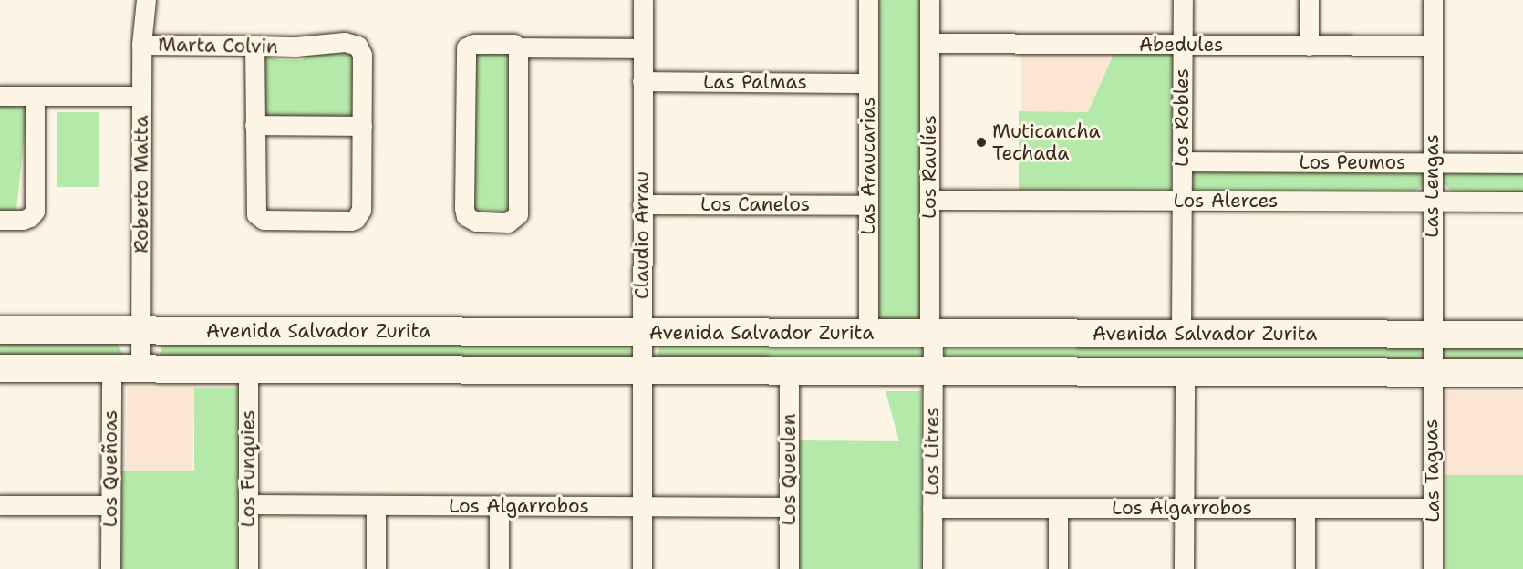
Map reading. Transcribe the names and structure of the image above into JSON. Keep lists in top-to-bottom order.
{
  "streets": {
    "main road": ["Avenida Salvador Zurita"],
    "street": [
      "Abedules",
      "Marta Colvin",
      "Las Palmas",
      "Los Robles",
      "Los Peumos",
      "Las Araucarias",
      "Los Raulíes",
      "Roberto Matta",
      "Las Lengas",
      "Los Alerces",
      "Los Canelos",
      "Claudio Arrau",
      "Los Litres",
      "Los Queñoas",
      "Los Funquies",
      "Los Queulen",
      "Las Taguas",
      "Los Algarrobos"
    ]
  },
  "crossings": [
    ["Abedules", "Los Robles"],
    ["Abedules", "Los Raulíes"],
    ["Abedules", "Las Lengas"],
    ["Marta Colvin", "Roberto Matta"],
    ["Las Palmas", "Las Araucarias"],
    ["Las Palmas", "Claudio Arrau"],
    ["Los Robles", "Los Peumos"],
    ["Los Robles", "Los Alerces"],
    ["Los Robles", "Avenida Salvador Zurita"],
    ["Los Peumos", "Las Lengas"],
    ["Las Araucarias", "Los Canelos"],
    ["Las Araucarias", "Avenida Salvador Zurita"],
    ["Los Raulíes", "Los Alerces"],
    ["Los Raulíes", "Avenida Salvador Zurita"],
    ["Los Raulíes", "Los Litres"],
    ["Roberto Matta", "Avenida Salvador Zurita"],
    ["Las Lengas", "Los Alerces"],
    ["Las Lengas", "Avenida Salvador Zurita"],
    ["Las Lengas", "Las Taguas"],
    ["Los Canelos", "Claudio Arrau"],
    ["Claudio Arrau", "Avenida Salvador Zurita"],
    ["Claudio Arrau", "Los Algarrobos"],
    ["Avenida Salvador Zurita", "Los Litres"],
    ["Avenida Salvador Zurita", "Los Queñoas"],
    ["Avenida Salvador Zurita", "Los Funquies"],
    ["Avenida Salvador Zurita", "Los Queulen"],
    ["Avenida Salvador Zurita", "Las Taguas"],
    ["Los Litres", "Los Algarrobos"],
    ["Los Funquies", "Los Algarrobos"],
    ["Los Queulen", "Los Algarrobos"],
    ["Las Taguas", "Los Algarrobos"]
  ],
  "places": ["Muticancha Techada"]
}
